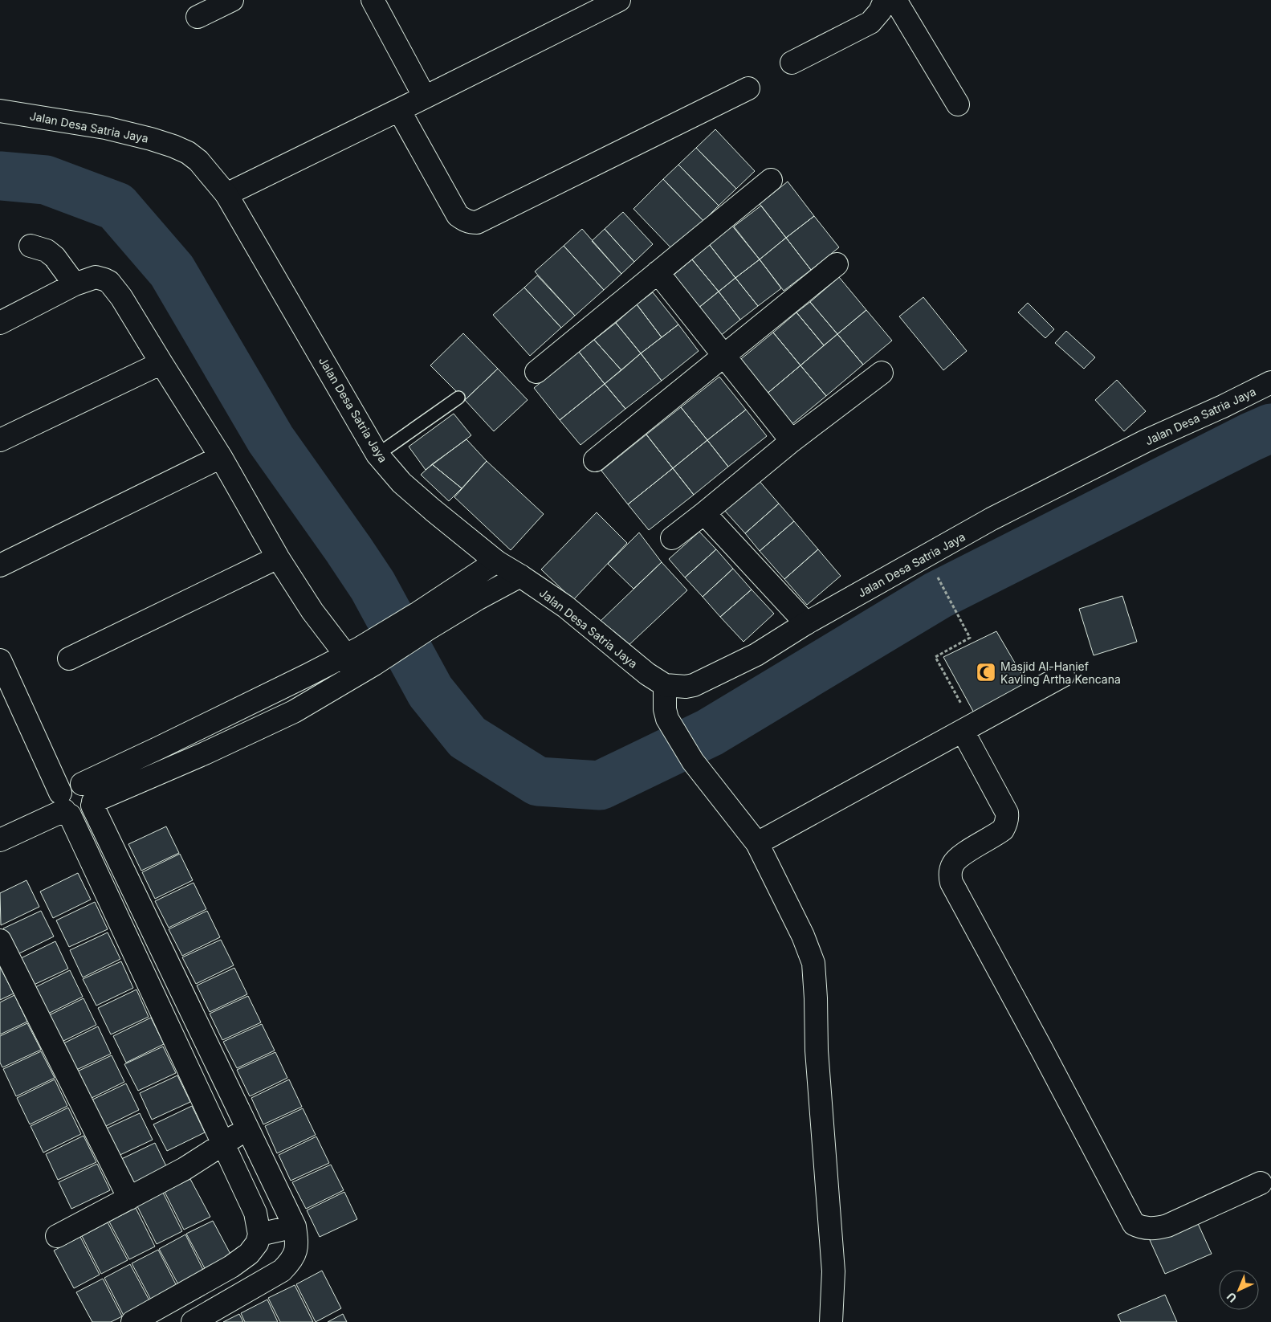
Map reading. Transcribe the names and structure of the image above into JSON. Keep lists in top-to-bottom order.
{
  "streets": {
    "street": ["Jalan Desa Satria Jaya"]
  },
  "places": {
    "mosque": ["Masjid Al-Hanief Kavling Artha Kencana"]
  },
  "north": "bottom left"
}
